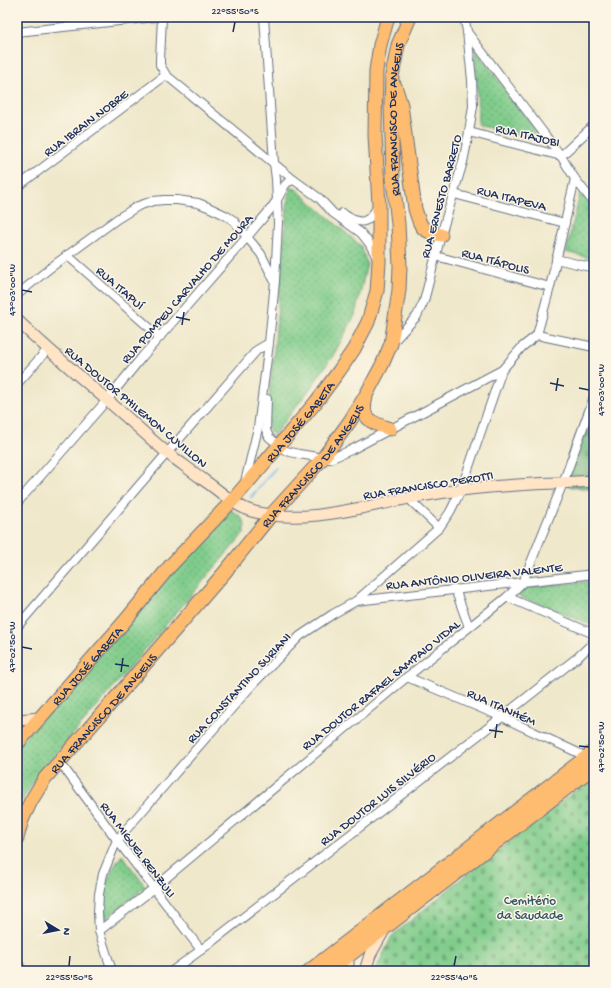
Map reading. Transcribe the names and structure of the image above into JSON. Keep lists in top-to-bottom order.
{
  "streets": {
    "main road": ["RUA FRANCISCO DE ANGELIS", "RUA JOSÉ GABETA"],
    "street": [
      "RUA IBRAIN NOBRE",
      "RUA ITAJOBI",
      "RUA ERNESTO BARRETO",
      "RUA ITAPEVA",
      "RUA ITÁPOLIS",
      "RUA ITAPUÍ",
      "RUA POMPEU CARVALHO DE MOURA",
      "RUA DOUTOR PHILEMON CUVILLON",
      "RUA FRANCISCO PEROTTI",
      "RUA ANTÔNIO OLIVEIRA VALENTE",
      "RUA DOUTOR RAFAEL SAMPAIO VIDAL",
      "RUA CONSTANTINO SURIANI",
      "RUA ITANHÉM",
      "RUA DOUTOR LUIS SILVÉRIO",
      "RUA MIGUEL RENZULI"
    ]
  },
  "crossings": [
    ["RUA FRANCISCO DE ANGELIS", "RUA ERNESTO BARRETO"],
    ["RUA FRANCISCO DE ANGELIS", "RUA DOUTOR PHILEMON CUVILLON"],
    ["RUA FRANCISCO DE ANGELIS", "RUA MIGUEL RENZULI"],
    ["RUA ITAJOBI", "RUA ERNESTO BARRETO"],
    ["RUA ERNESTO BARRETO", "RUA ITAPEVA"],
    ["RUA ERNESTO BARRETO", "RUA ITÁPOLIS"],
    ["RUA ITAPUÍ", "RUA POMPEU CARVALHO DE MOURA"],
    ["RUA POMPEU CARVALHO DE MOURA", "RUA DOUTOR PHILEMON CUVILLON"],
    ["RUA DOUTOR PHILEMON CUVILLON", "RUA JOSÉ GABETA"],
    ["RUA DOUTOR PHILEMON CUVILLON", "RUA FRANCISCO PEROTTI"],
    ["RUA FRANCISCO PEROTTI", "RUA DOUTOR RAFAEL SAMPAIO VIDAL"],
    ["RUA FRANCISCO PEROTTI", "RUA CONSTANTINO SURIANI"],
    ["RUA ANTÔNIO OLIVEIRA VALENTE", "RUA DOUTOR RAFAEL SAMPAIO VIDAL"],
    ["RUA ANTÔNIO OLIVEIRA VALENTE", "RUA CONSTANTINO SURIANI"],
    ["RUA DOUTOR RAFAEL SAMPAIO VIDAL", "RUA CONSTANTINO SURIANI"],
    ["RUA DOUTOR RAFAEL SAMPAIO VIDAL", "RUA ITANHÉM"],
    ["RUA DOUTOR RAFAEL SAMPAIO VIDAL", "RUA MIGUEL RENZULI"],
    ["RUA CONSTANTINO SURIANI", "RUA MIGUEL RENZULI"],
    ["RUA ITANHÉM", "RUA DOUTOR LUIS SILVÉRIO"],
    ["RUA DOUTOR LUIS SILVÉRIO", "RUA MIGUEL RENZULI"]
  ],
  "parks": ["Cemitério da Saudade"],
  "north": "right",
  "coordinates": [
    "22°55'50\"S",
    "47°03'00\"W",
    "47°02'50\"W",
    "22°55'40\"S"
  ]
}
